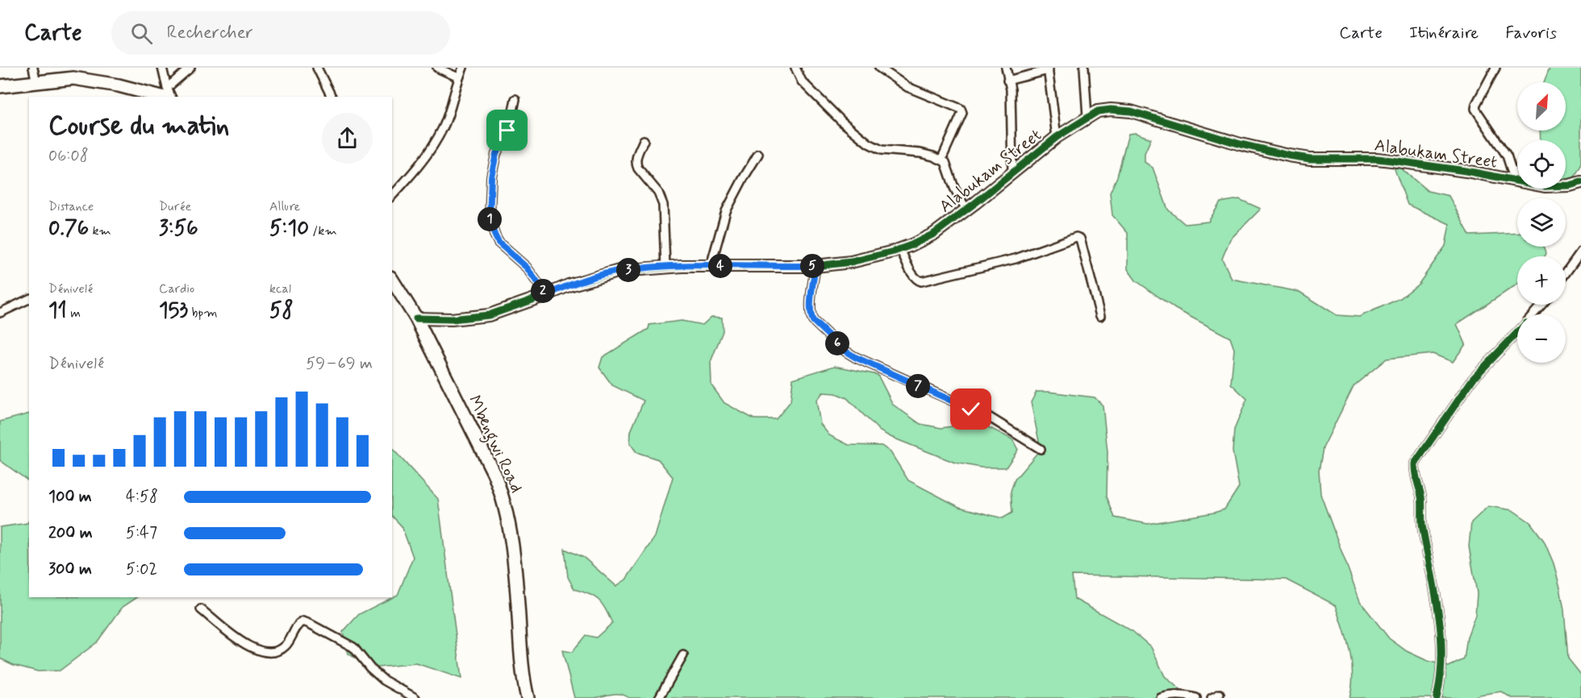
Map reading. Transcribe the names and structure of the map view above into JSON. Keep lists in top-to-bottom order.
{
  "streets": {
    "main road": ["Mbengwi Road"],
    "street": ["Alabukam Street"]
  },
  "crossings": [
    ["Alabukam Street", "Mbengwi Road"]
  ],
  "north": "top right",
  "page": {
    "header": "Carte",
    "search": "Rechercher",
    "nav": ["Carte", "Itinéraire", "Favoris"],
    "map_buttons": ["+", "−"],
    "heading": ["Course du matin", "06:08"],
    "stats": [
      ["Distance", "0.76 km"],
      ["Durée", "3:56"],
      ["Allure", "5:10 /km"],
      ["Dénivelé", "11 m"],
      ["Cardio", "153 bpm"],
      ["kcal", "58"]
    ],
    "pins": [
      "1",
      "4",
      "5",
      "3",
      "2",
      "6",
      "7"
    ],
    "chart": ["Dénivelé", "59–69 m"],
    "list": [
      {
        "name": "100 m",
        "note": "4:58"
      },
      {
        "name": "200 m",
        "note": "5:47"
      },
      {
        "name": "300 m",
        "note": "5:02"
      }
    ]
  }
}
